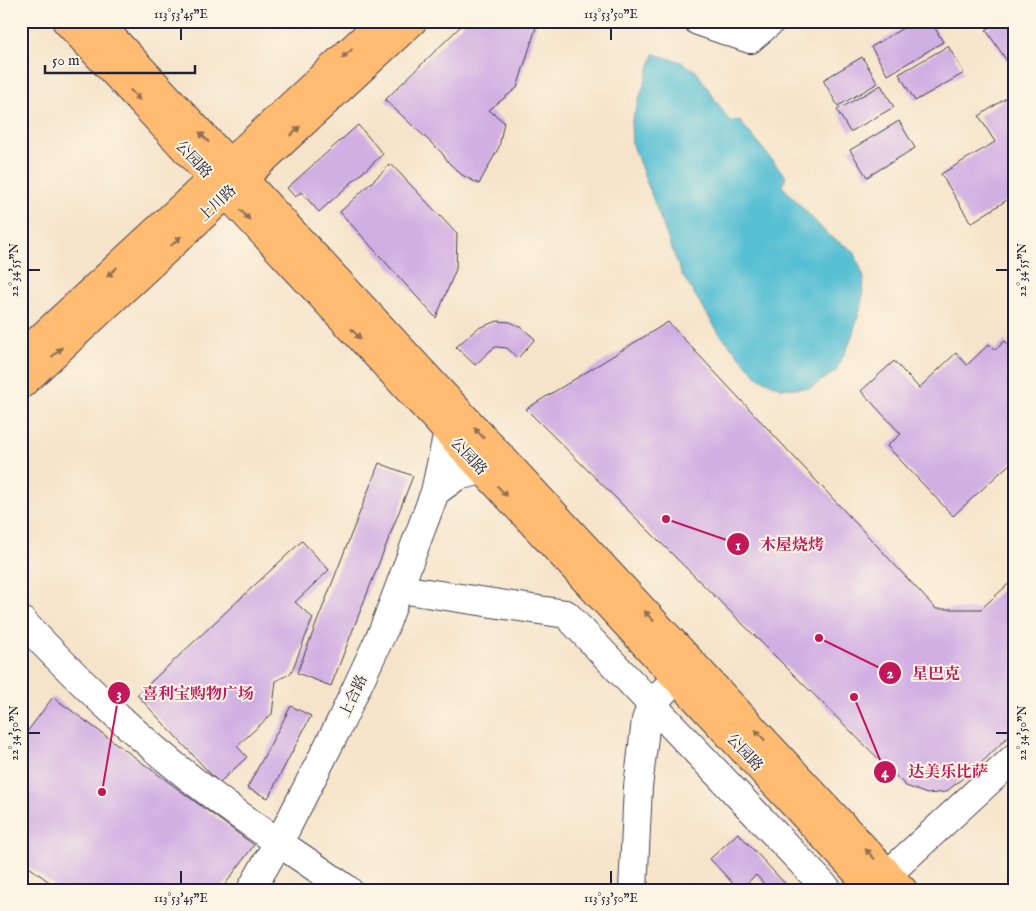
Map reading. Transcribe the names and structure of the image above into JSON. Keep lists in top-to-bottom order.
{
  "streets": {
    "main road": ["公园路", "上川路"],
    "street": ["上合路"]
  },
  "crossings": [
    ["公园路", "上川路"],
    ["公园路", "上合路"]
  ],
  "places": [
    "木屋烧烤",
    "星巴克",
    "达美乐比萨",
    "喜利宝购物广场"
  ],
  "scale_bar": "50 m",
  "coordinates": [
    "113°53'45\"E",
    "113°53'50\"E",
    "22°34'55\"N",
    "22°34'50\"N"
  ]
}
